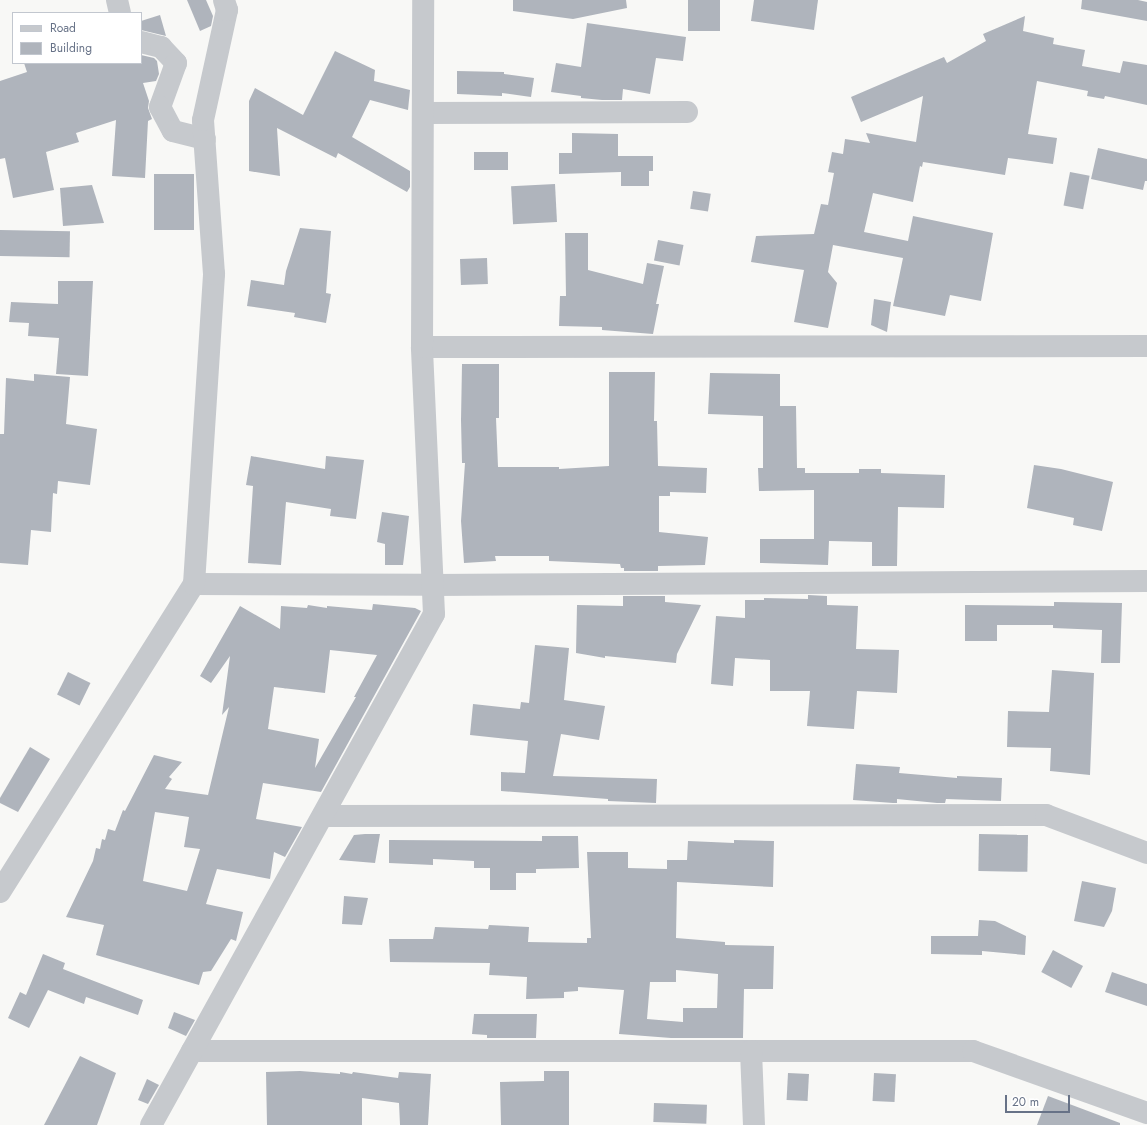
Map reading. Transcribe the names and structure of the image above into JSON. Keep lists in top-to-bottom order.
{
  "legend": ["Road", "Building"],
  "scale_bar": "20 m"
}
